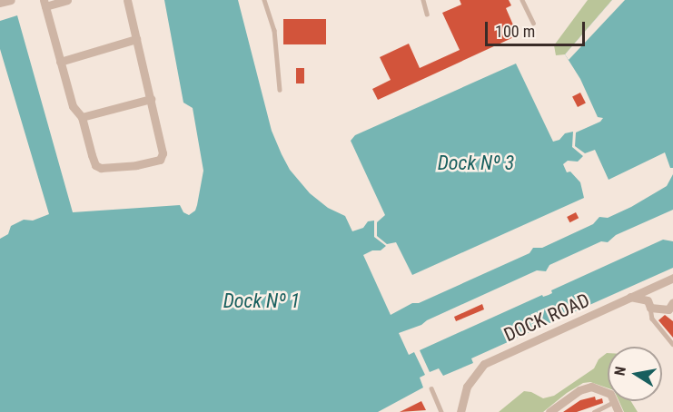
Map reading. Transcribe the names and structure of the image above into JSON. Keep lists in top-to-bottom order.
{
  "streets": {
    "street": ["DOCK ROAD"]
  },
  "water": ["Dock Nº 3", "Dock Nº 1"],
  "scale_bar": "100 m",
  "north": "left"
}
